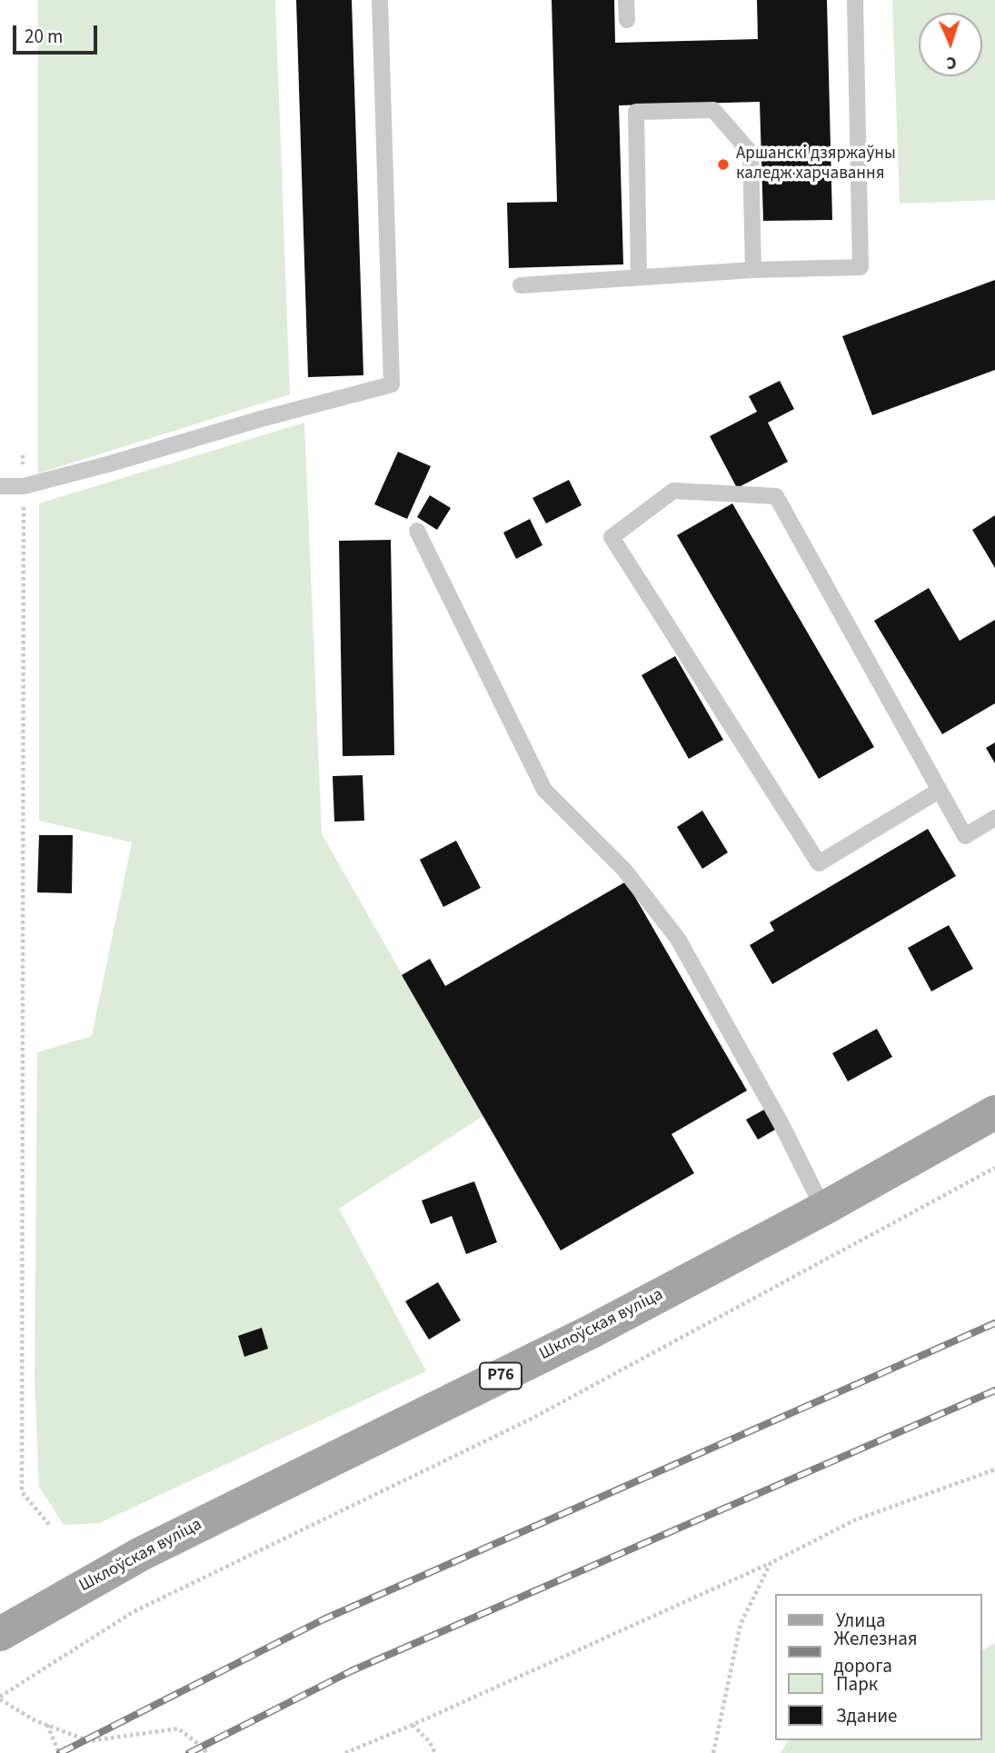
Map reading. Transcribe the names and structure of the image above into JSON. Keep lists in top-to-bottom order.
{
  "streets": {
    "main road": ["Шклоўская вуліца", "Р76"]
  },
  "places": ["Аршанскі дзяржаўны каледж харчавання"],
  "legend": [
    "Улица",
    "Железная дорога",
    "Парк",
    "Здание"
  ],
  "scale_bar": "20 m",
  "north": "bottom"
}
